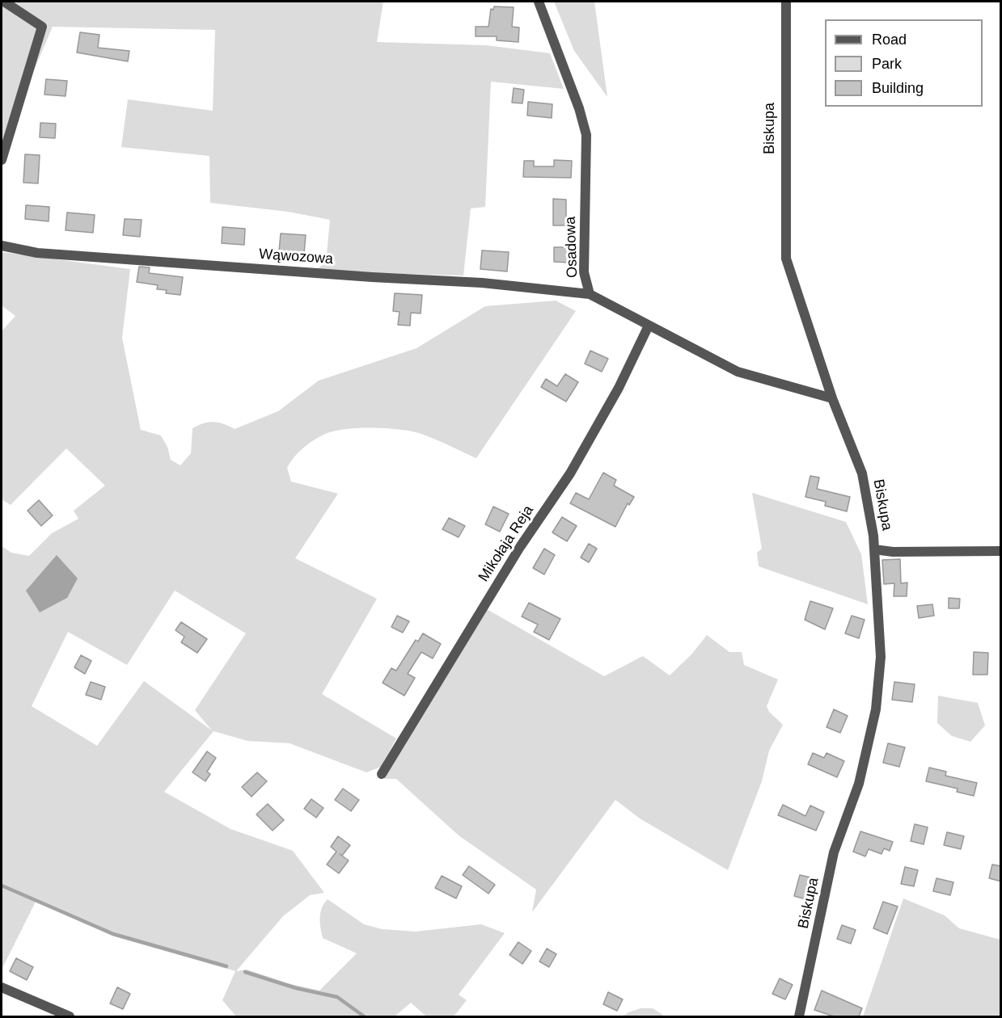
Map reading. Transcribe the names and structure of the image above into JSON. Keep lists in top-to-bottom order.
{
  "streets": {
    "street": [
      "Biskupa",
      "Osadowa",
      "Wąwozowa",
      "Mikołaja Reja"
    ]
  },
  "crossings": [
    ["Biskupa", "Osadowa"],
    ["Osadowa", "Wąwozowa"],
    ["Osadowa", "Mikołaja Reja"]
  ],
  "legend": ["Road", "Park", "Building"]
}
